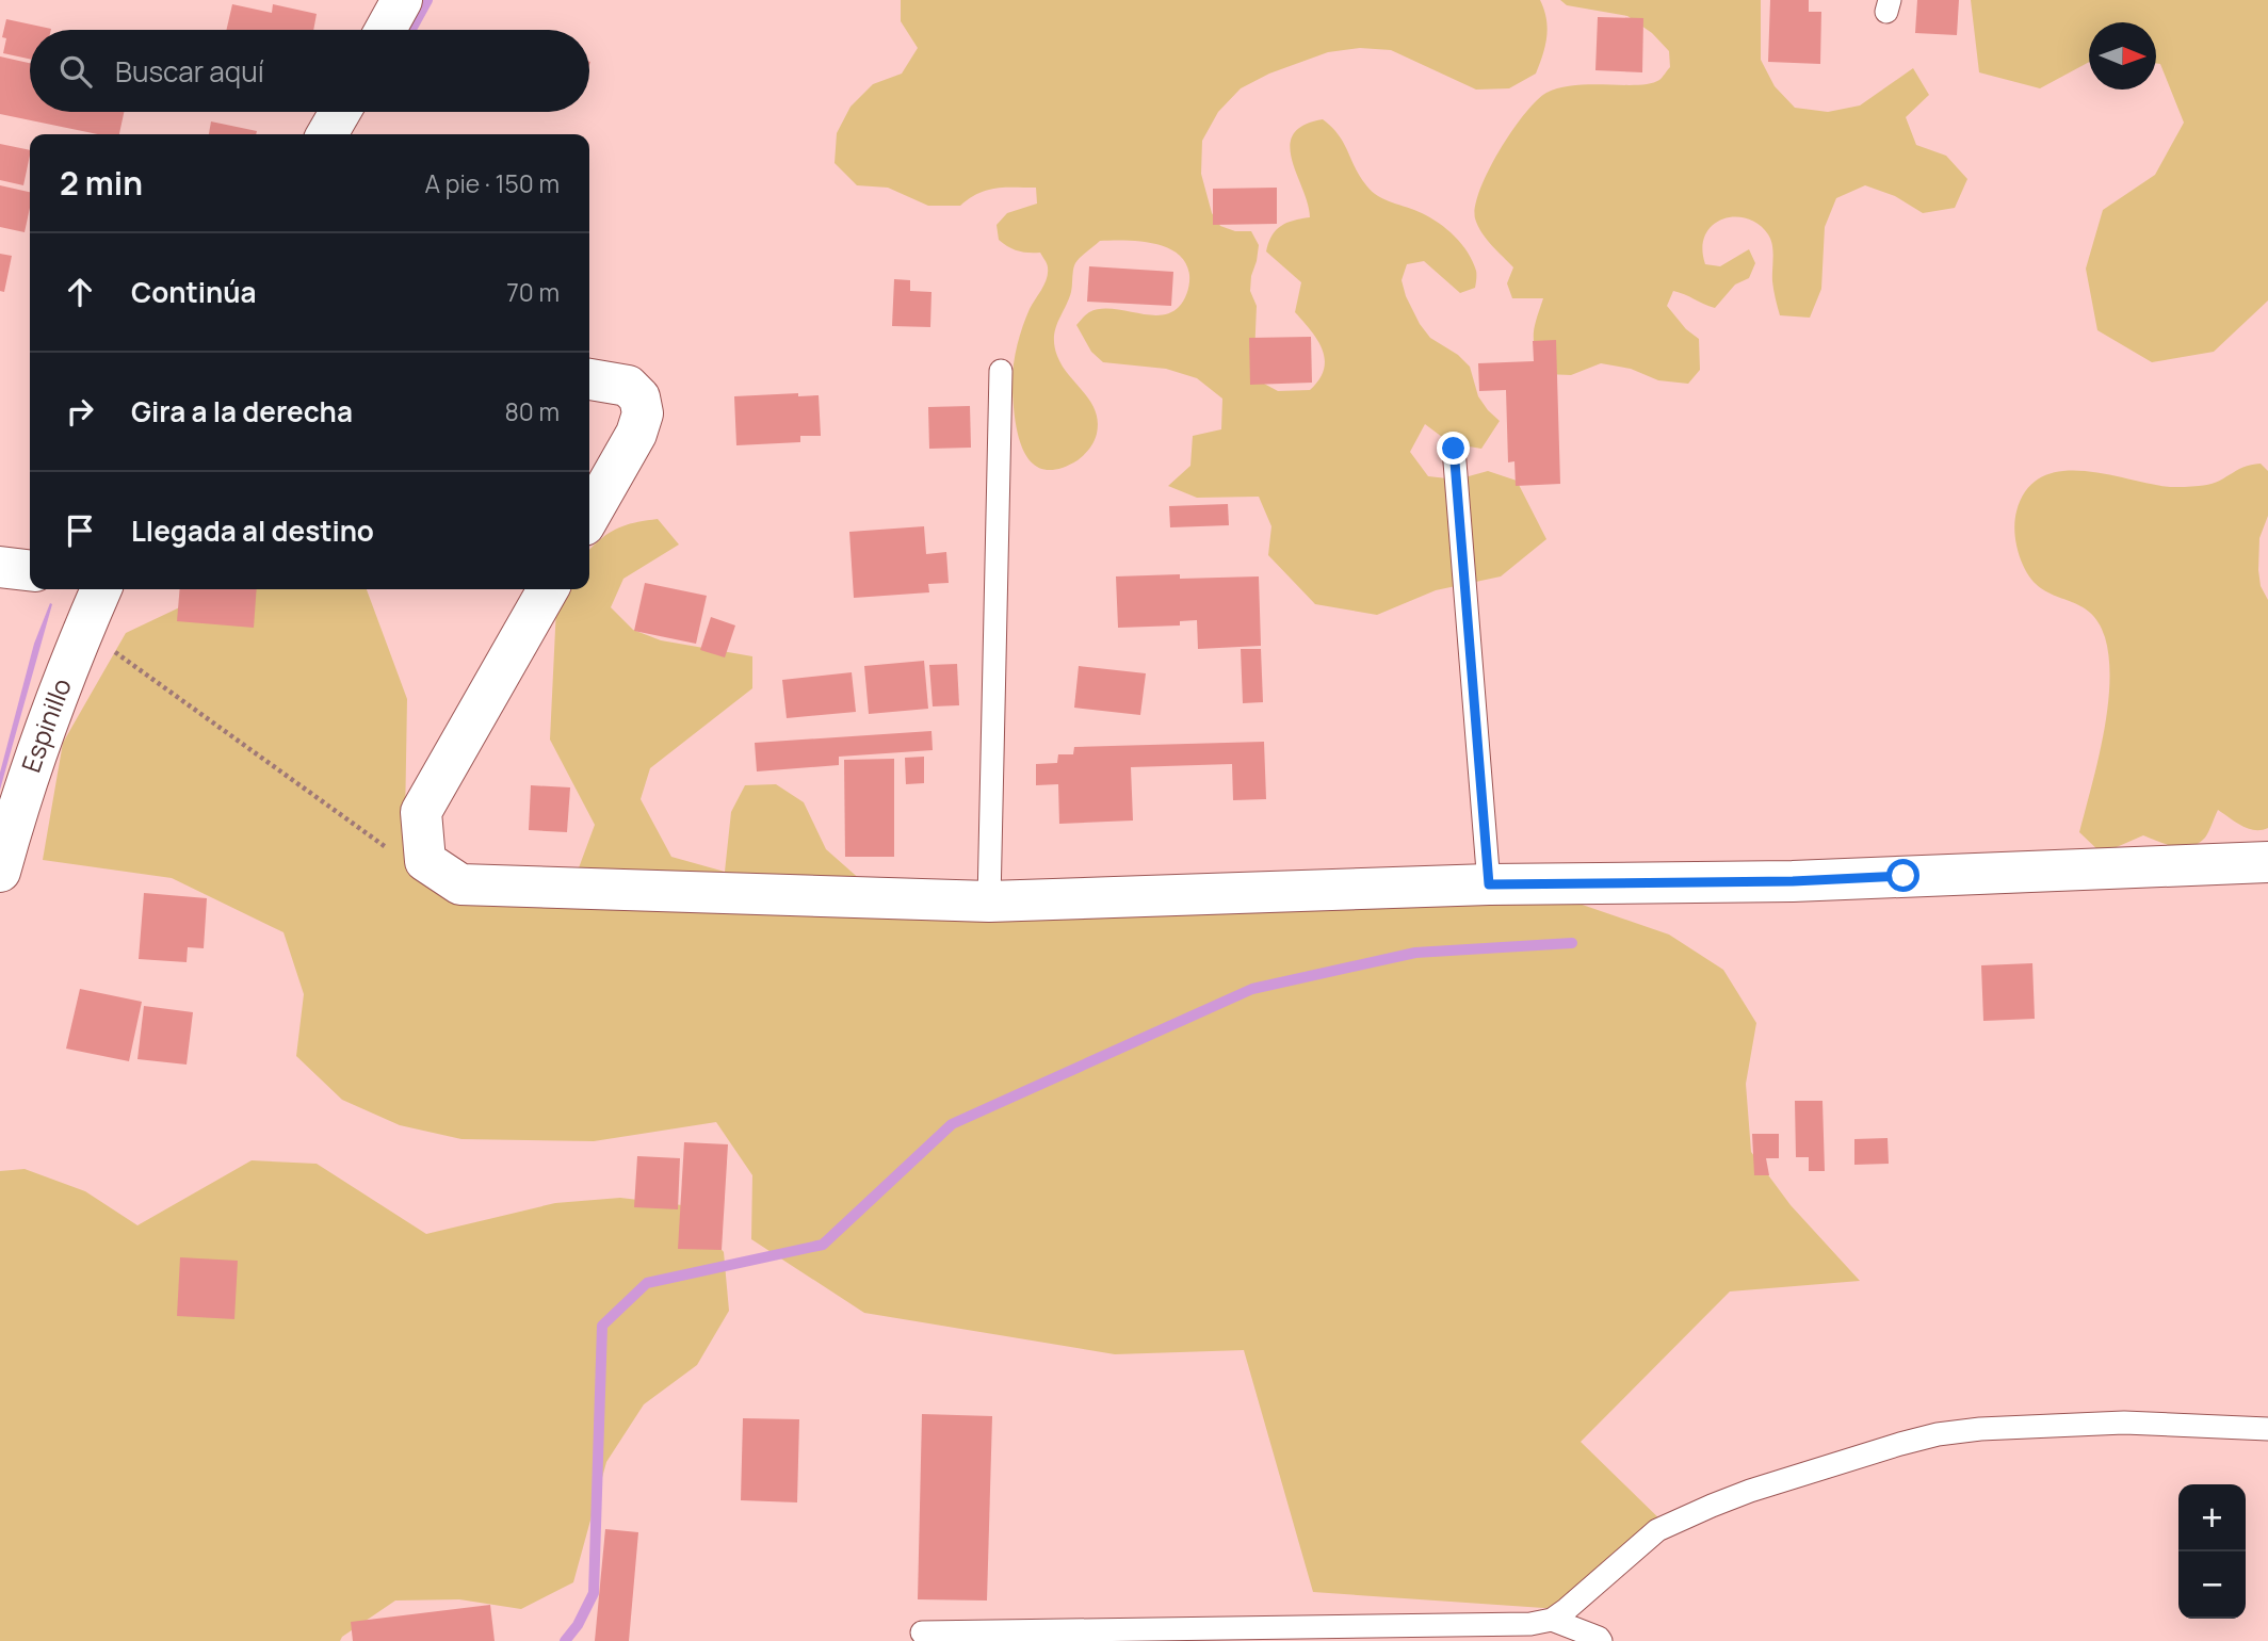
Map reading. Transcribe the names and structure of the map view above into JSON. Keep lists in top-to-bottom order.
{
  "streets": {
    "street": ["Espinillo"]
  },
  "north": "right",
  "page": {
    "search": "Buscar aquí",
    "heading": ["2 min", "A pie · 150 m"],
    "list": [
      ["Continúa", "70 m"],
      ["Gira a la derecha", "80 m"],
      "Llegada al destino"
    ],
    "map_buttons": ["+", "−"]
  }
}
